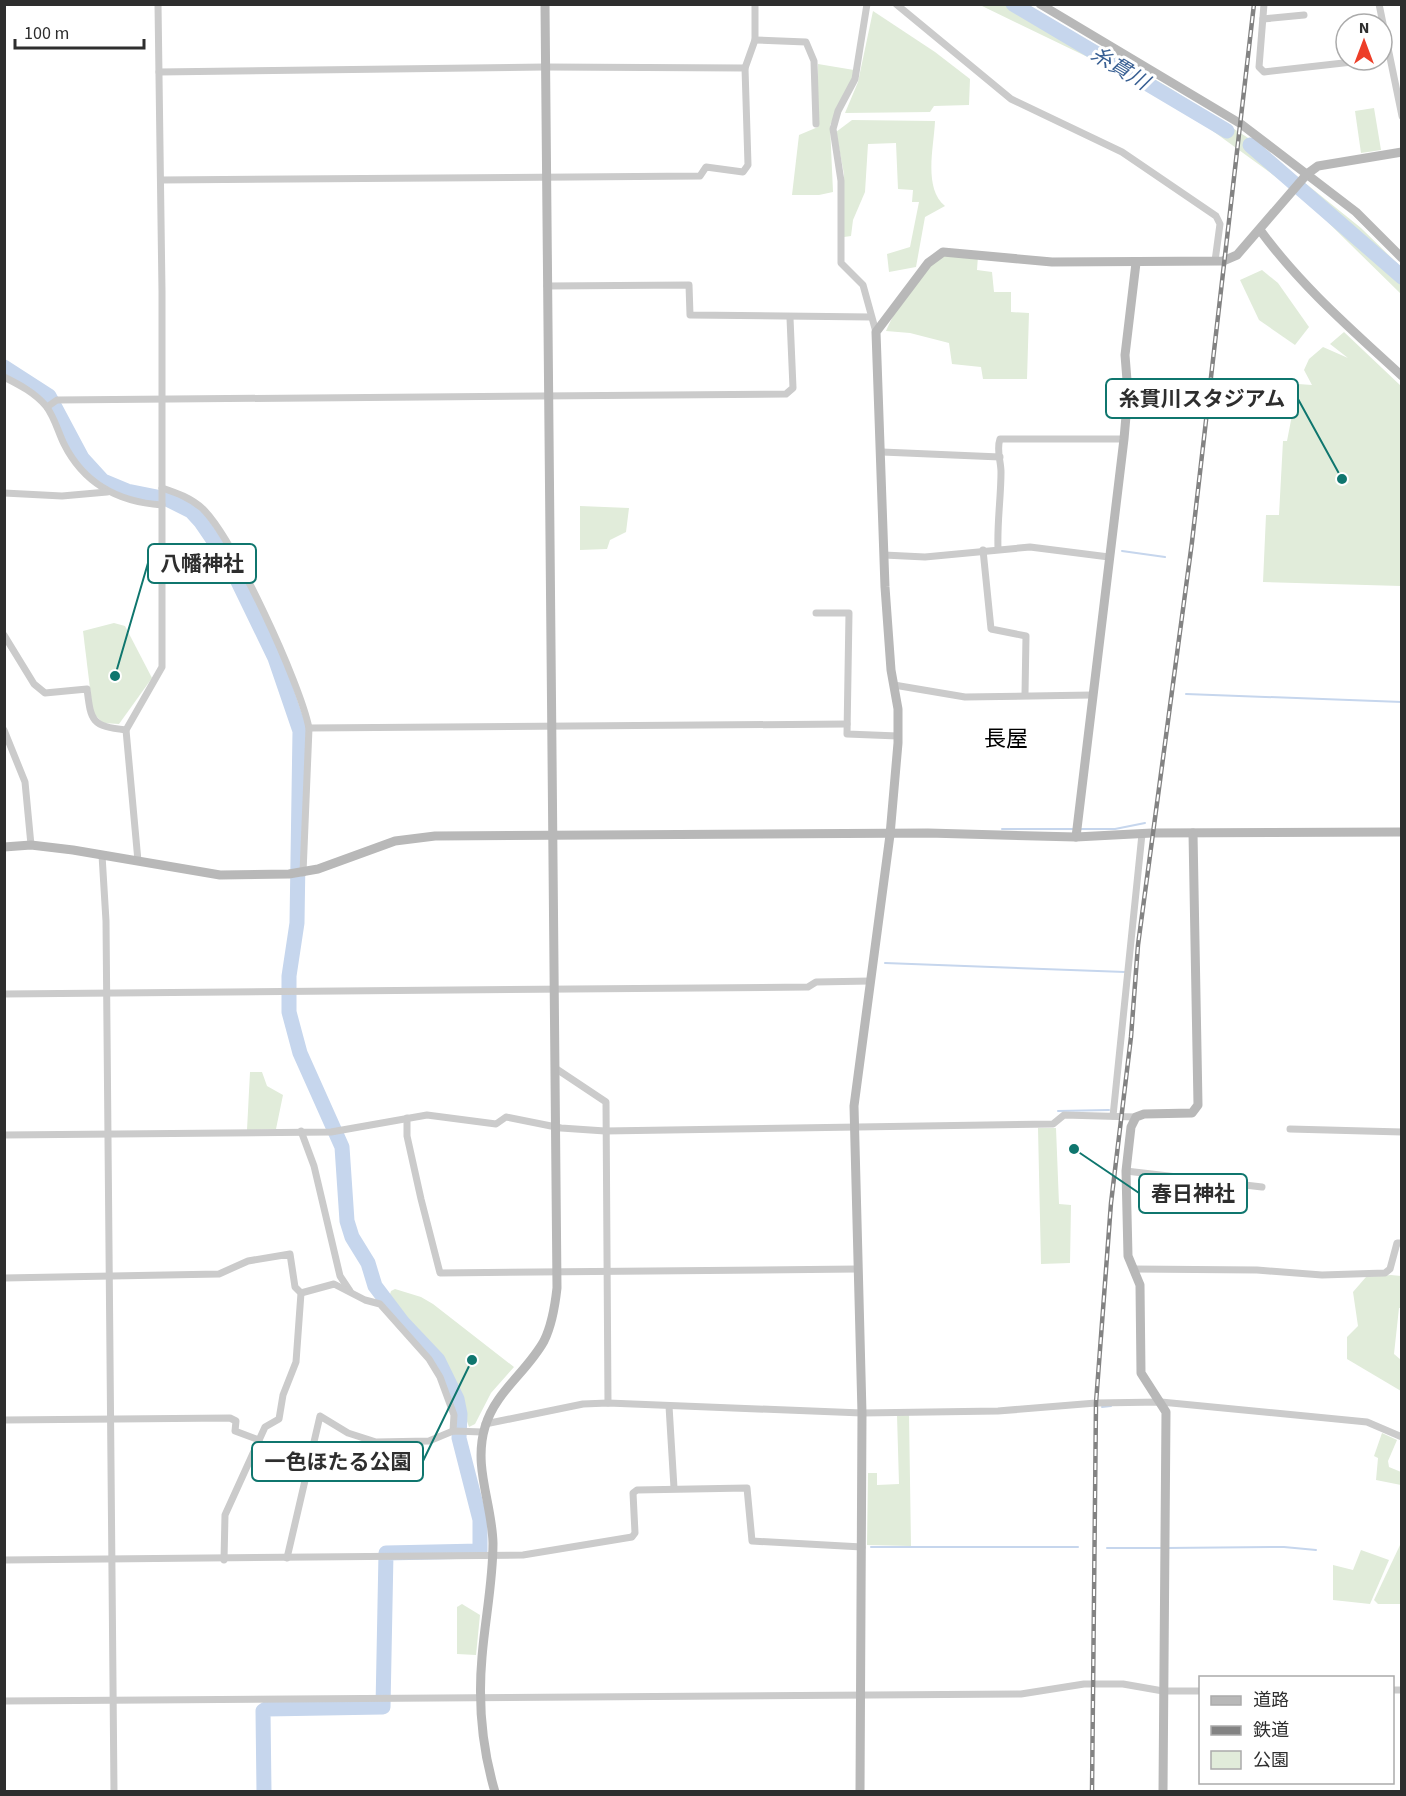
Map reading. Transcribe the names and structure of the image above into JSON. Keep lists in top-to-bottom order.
{
  "districts": ["長屋"],
  "water": ["糸貫川"],
  "places": [
    "糸貫川スタジアム",
    "八幡神社",
    "春日神社",
    "一色ほたる公園"
  ],
  "legend": ["道路", "鉄道", "公園"],
  "scale_bar": "100 m",
  "north": "top"
}
